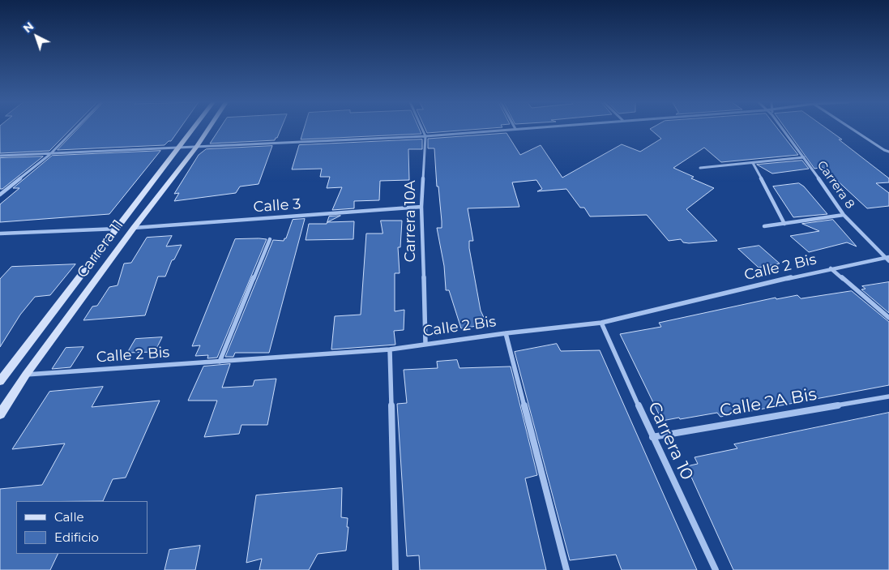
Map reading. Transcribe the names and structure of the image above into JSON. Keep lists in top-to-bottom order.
{
  "streets": {
    "main road": ["Carrera 11"],
    "street": [
      "Carrera 8",
      "Calle 3",
      "Carrera 10A",
      "Calle 2 Bis",
      "Calle 2A Bis",
      "Carrera 10"
    ]
  },
  "crossings": [
    ["Carrera 8", "Calle 2 Bis"],
    ["Calle 3", "Carrera 10A"],
    ["Calle 3", "Carrera 11"],
    ["Carrera 10A", "Calle 2 Bis"],
    ["Carrera 11", "Calle 2 Bis"],
    ["Calle 2 Bis", "Carrera 10"],
    ["Calle 2A Bis", "Carrera 10"]
  ],
  "legend": ["Calle", "Edificio"],
  "north": "top left"
}
